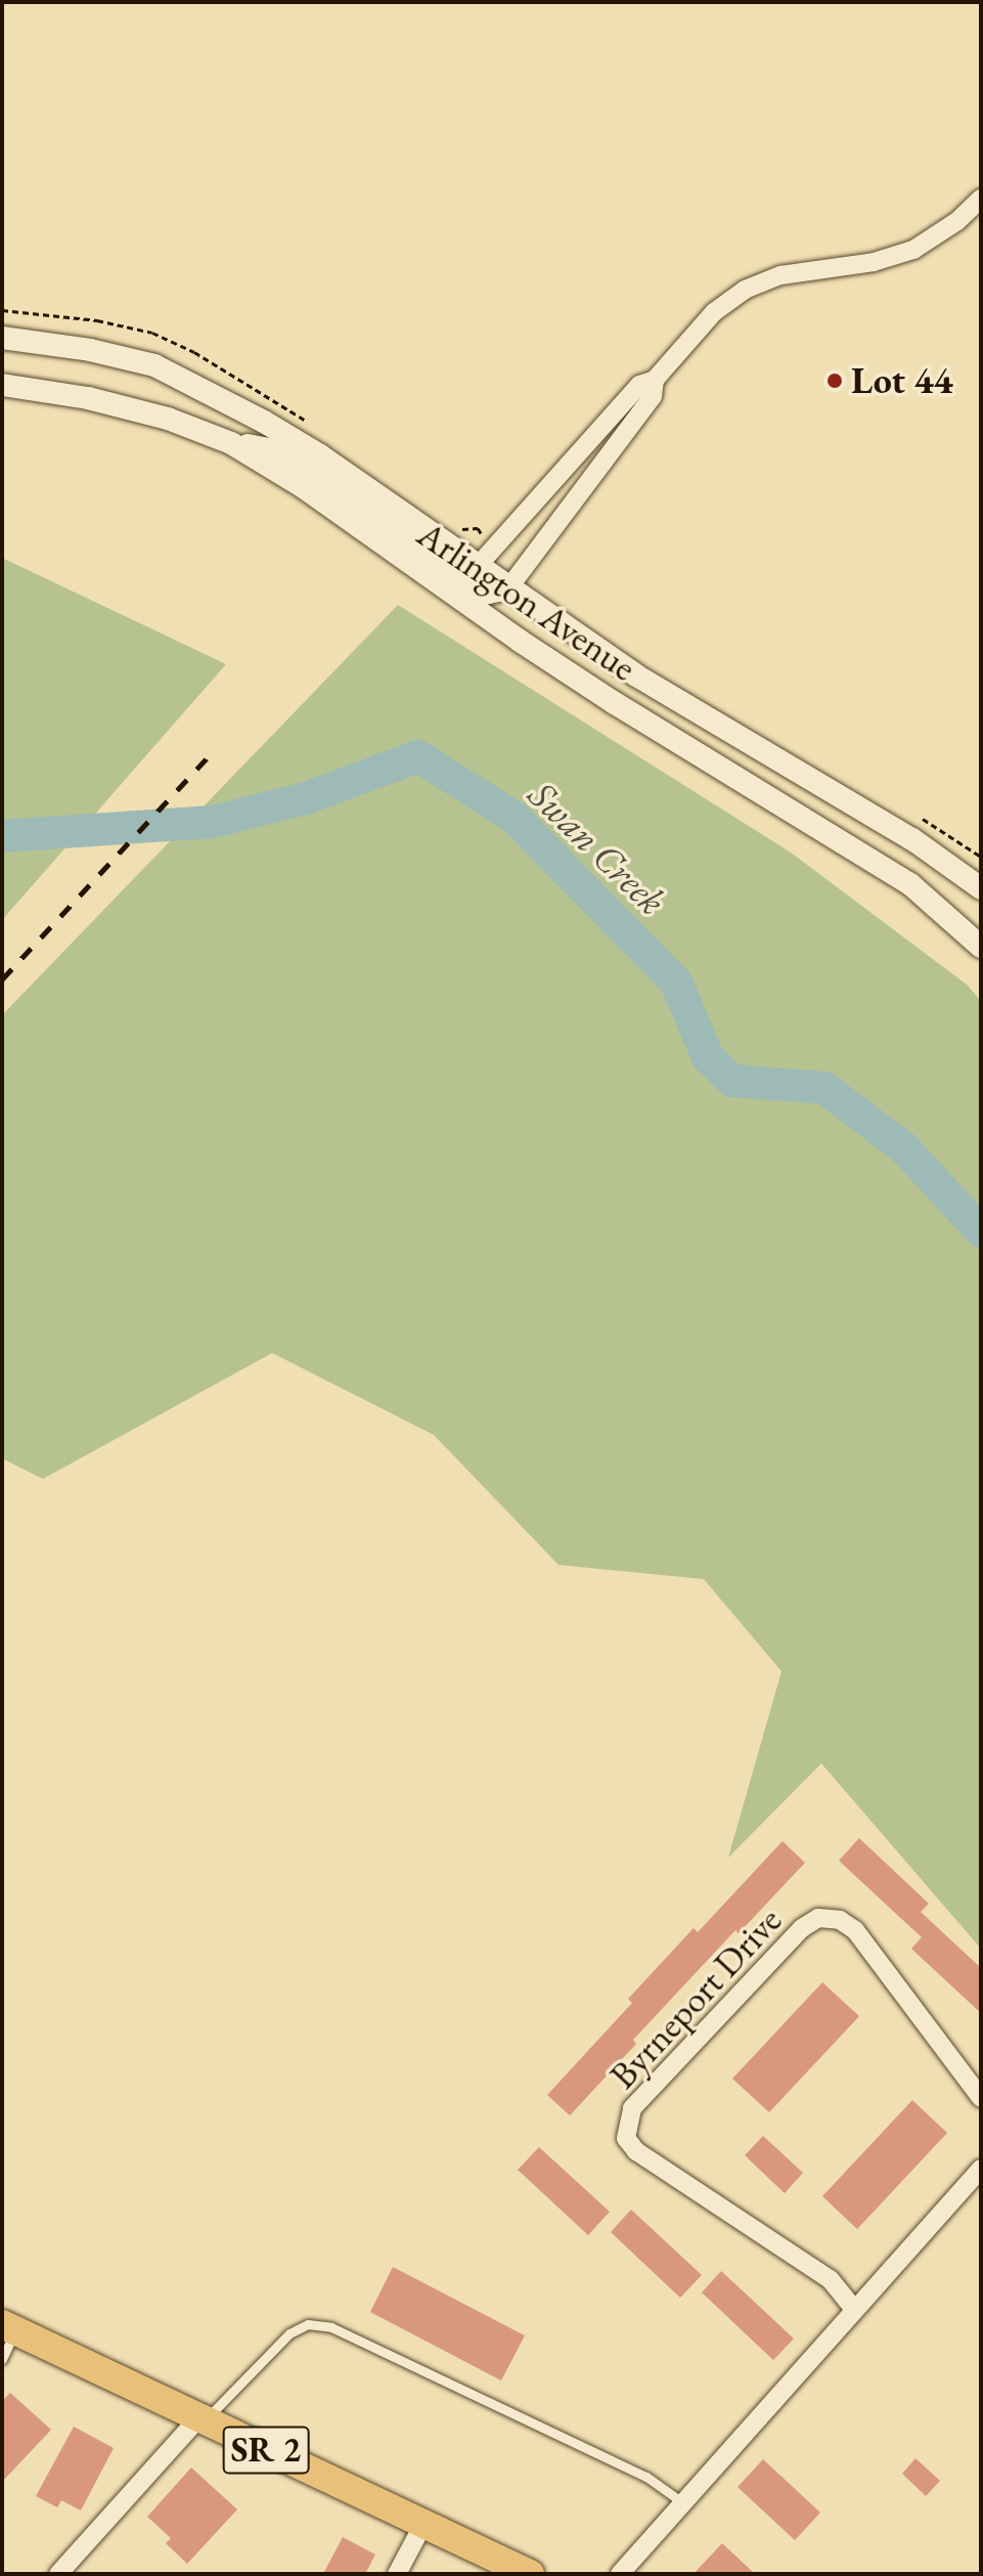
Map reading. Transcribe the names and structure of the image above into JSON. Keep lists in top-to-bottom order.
{
  "streets": {
    "main road": ["SR 2"],
    "street": ["Arlington Avenue", "Byrneport Drive"]
  },
  "water": ["Swan Creek"],
  "places": ["Lot 44"]
}
